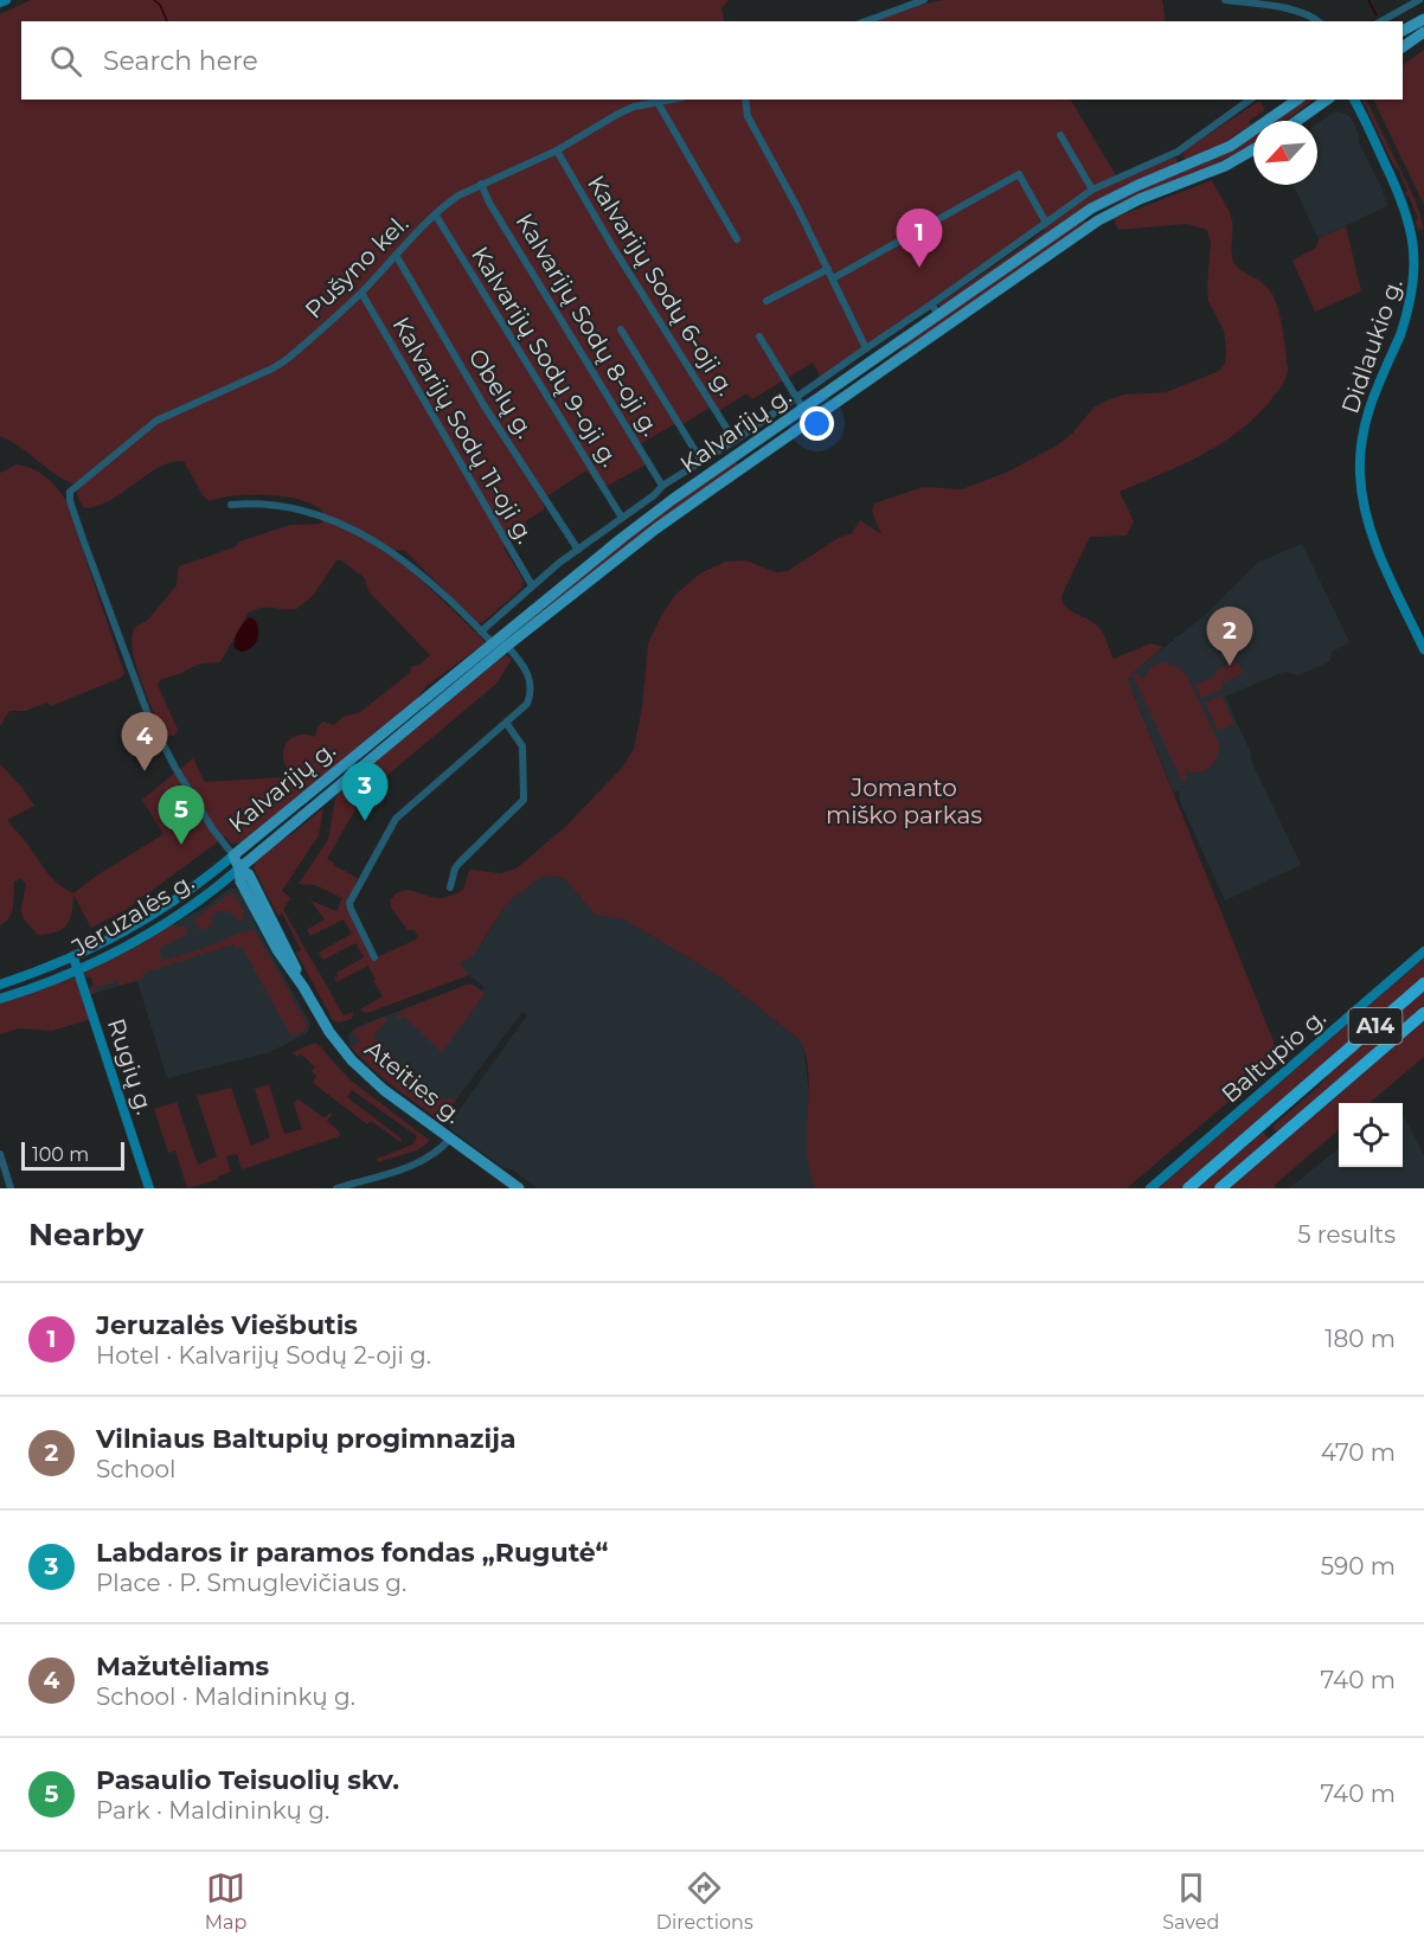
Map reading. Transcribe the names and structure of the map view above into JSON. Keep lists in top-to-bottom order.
{
  "streets": {
    "highway": ["A14"],
    "main road": ["Kalvarijų g.", "Ateities g."],
    "street": [
      "Pušyno kel.",
      "Kalvarijų Sodų 6-oji g.",
      "Kalvarijų Sodų 8-oji g.",
      "Didlaukio g.",
      "Kalvarijų Sodų 9-oji g.",
      "Obelų g.",
      "Kalvarijų Sodų 11-oji g.",
      "Jeruzalės g.",
      "Baltupio g.",
      "Rugių g."
    ]
  },
  "crossings": [
    ["Pušyno kel.", "Kalvarijų Sodų 6-oji g."],
    ["Pušyno kel.", "Kalvarijų Sodų 8-oji g."],
    ["Pušyno kel.", "Kalvarijų Sodų 9-oji g."],
    ["Pušyno kel.", "Obelų g."],
    ["Pušyno kel.", "Kalvarijų Sodų 11-oji g."],
    ["Pušyno kel.", "Kalvarijų g."],
    ["Pušyno kel.", "Jeruzalės g."],
    ["Pušyno kel.", "Ateities g."],
    ["Kalvarijų g.", "Jeruzalės g."],
    ["Kalvarijų g.", "Ateities g."],
    ["Jeruzalės g.", "Rugių g."],
    ["Jeruzalės g.", "Ateities g."]
  ],
  "parks": ["Jomanto miško parkas"],
  "scale_bar": "100 m",
  "north": "bottom left",
  "page": {
    "search": "Search here",
    "pins": [
      "1",
      "2",
      "4",
      "3",
      "5"
    ],
    "scale": "100 m",
    "heading": ["Nearby", "5 results"],
    "list": [
      {
        "mark": "1",
        "name": "Jeruzalės Viešbutis",
        "note": "Hotel · Kalvarijų Sodų 2-oji g.",
        "value": "180 m"
      },
      {
        "mark": "2",
        "name": "Vilniaus Baltupių progimnazija",
        "note": "School",
        "value": "470 m"
      },
      {
        "mark": "3",
        "name": "Labdaros ir paramos fondas „Rugutė“",
        "note": "Place · P. Smuglevičiaus g.",
        "value": "590 m"
      },
      {
        "mark": "4",
        "name": "Mažutėliams",
        "note": "School · Maldininkų g.",
        "value": "740 m"
      },
      {
        "mark": "5",
        "name": "Pasaulio Teisuolių skv.",
        "note": "Park · Maldininkų g.",
        "value": "740 m"
      }
    ],
    "nav": ["Map", "Directions", "Saved"]
  }
}
